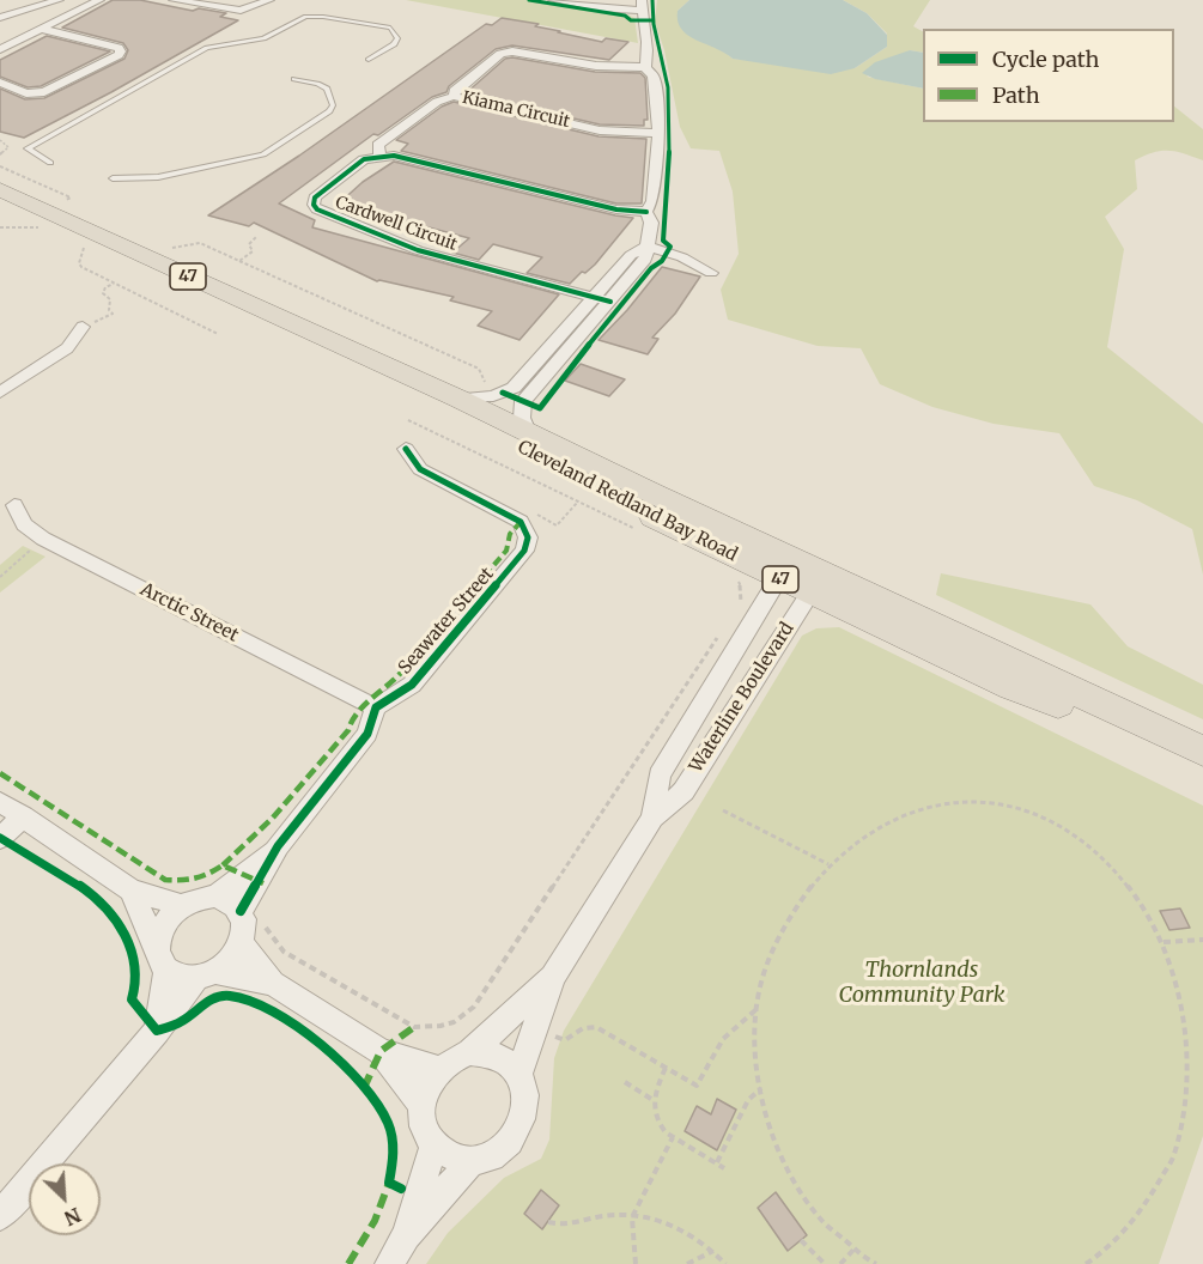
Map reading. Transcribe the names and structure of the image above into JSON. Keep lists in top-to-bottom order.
{
  "streets": {
    "highway": ["47", "Cleveland Redland Bay Road"],
    "street": [
      "Kiama Circuit",
      "Cardwell Circuit",
      "Arctic Street",
      "Seawater Street",
      "Waterline Boulevard"
    ]
  },
  "crossings": [
    ["Cleveland Redland Bay Road", "Waterline Boulevard"],
    ["Arctic Street", "Seawater Street"]
  ],
  "parks": ["Thornlands Community Park"],
  "legend": ["Cycle path", "Path"],
  "north": "bottom right"
}
